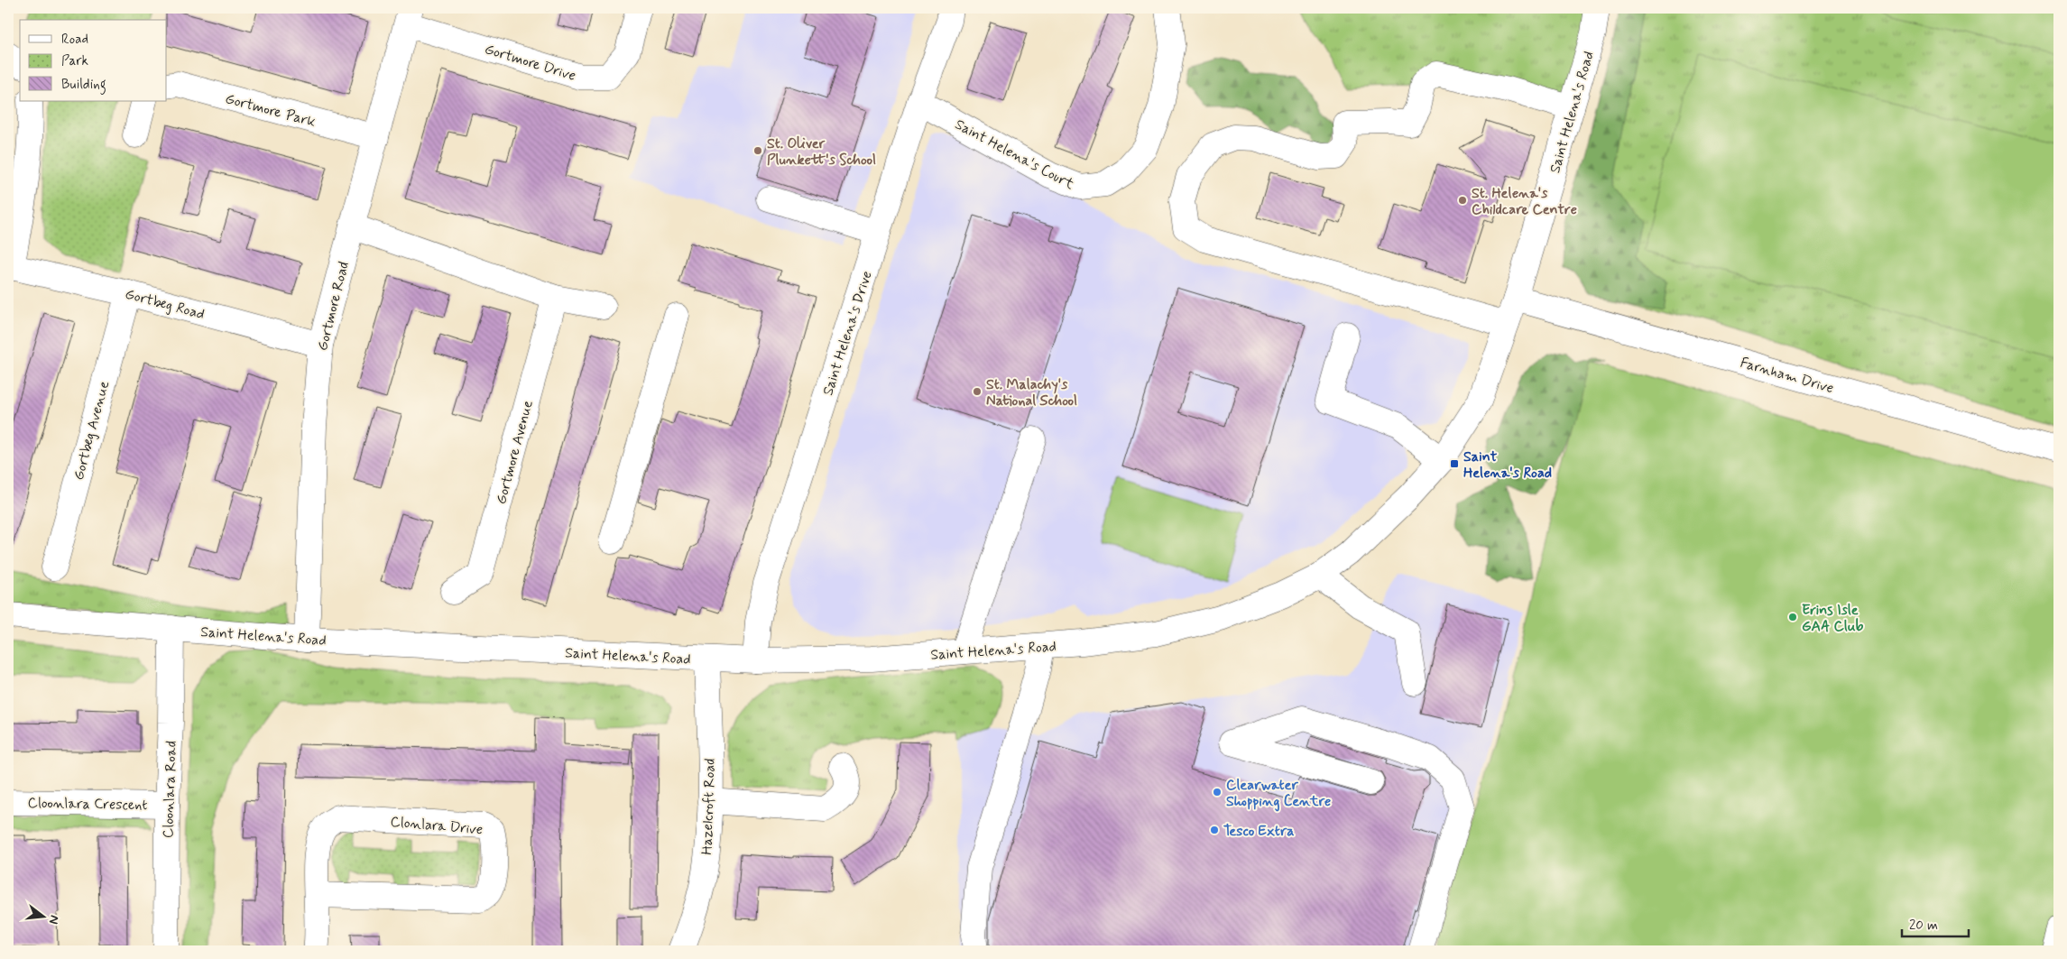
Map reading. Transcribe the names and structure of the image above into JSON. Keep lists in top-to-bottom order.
{
  "streets": {
    "street": [
      "Gortmore Drive",
      "Gortmore Park",
      "Saint Helena's Road",
      "Saint Helena's Court",
      "Gortbeg Road",
      "Gortmore Road",
      "Saint Helena's Drive",
      "Farnham Drive",
      "Gortbeg Avenue",
      "Gortmore Avenue",
      "Cloonlara Road",
      "Cloonlara Crescent",
      "Hazelcroft Road",
      "Clonlara Drive"
    ]
  },
  "crossings": [
    ["Gortmore Drive", "Gortmore Road"],
    ["Gortmore Park", "Gortmore Road"],
    ["Saint Helena's Road", "Gortmore Road"],
    ["Saint Helena's Road", "Saint Helena's Drive"],
    ["Saint Helena's Road", "Farnham Drive"],
    ["Saint Helena's Road", "Cloonlara Road"],
    ["Saint Helena's Road", "Hazelcroft Road"],
    ["Saint Helena's Court", "Saint Helena's Drive"],
    ["Gortbeg Road", "Gortmore Road"],
    ["Gortbeg Road", "Gortbeg Avenue"],
    ["Cloonlara Road", "Cloonlara Crescent"]
  ],
  "places": {
    "other": [
      "St. Oliver Plunkett's School",
      "St. Helena's Childcare Centre",
      "St. Malachy's National School",
      "Erins Isle GAA Club",
      "Clearwater Shopping Centre",
      "Tesco Extra"
    ],
    "transit": ["Saint Helena's Road"]
  },
  "legend": ["Road", "Park", "Building"],
  "scale_bar": "20 m",
  "north": "right"
}
